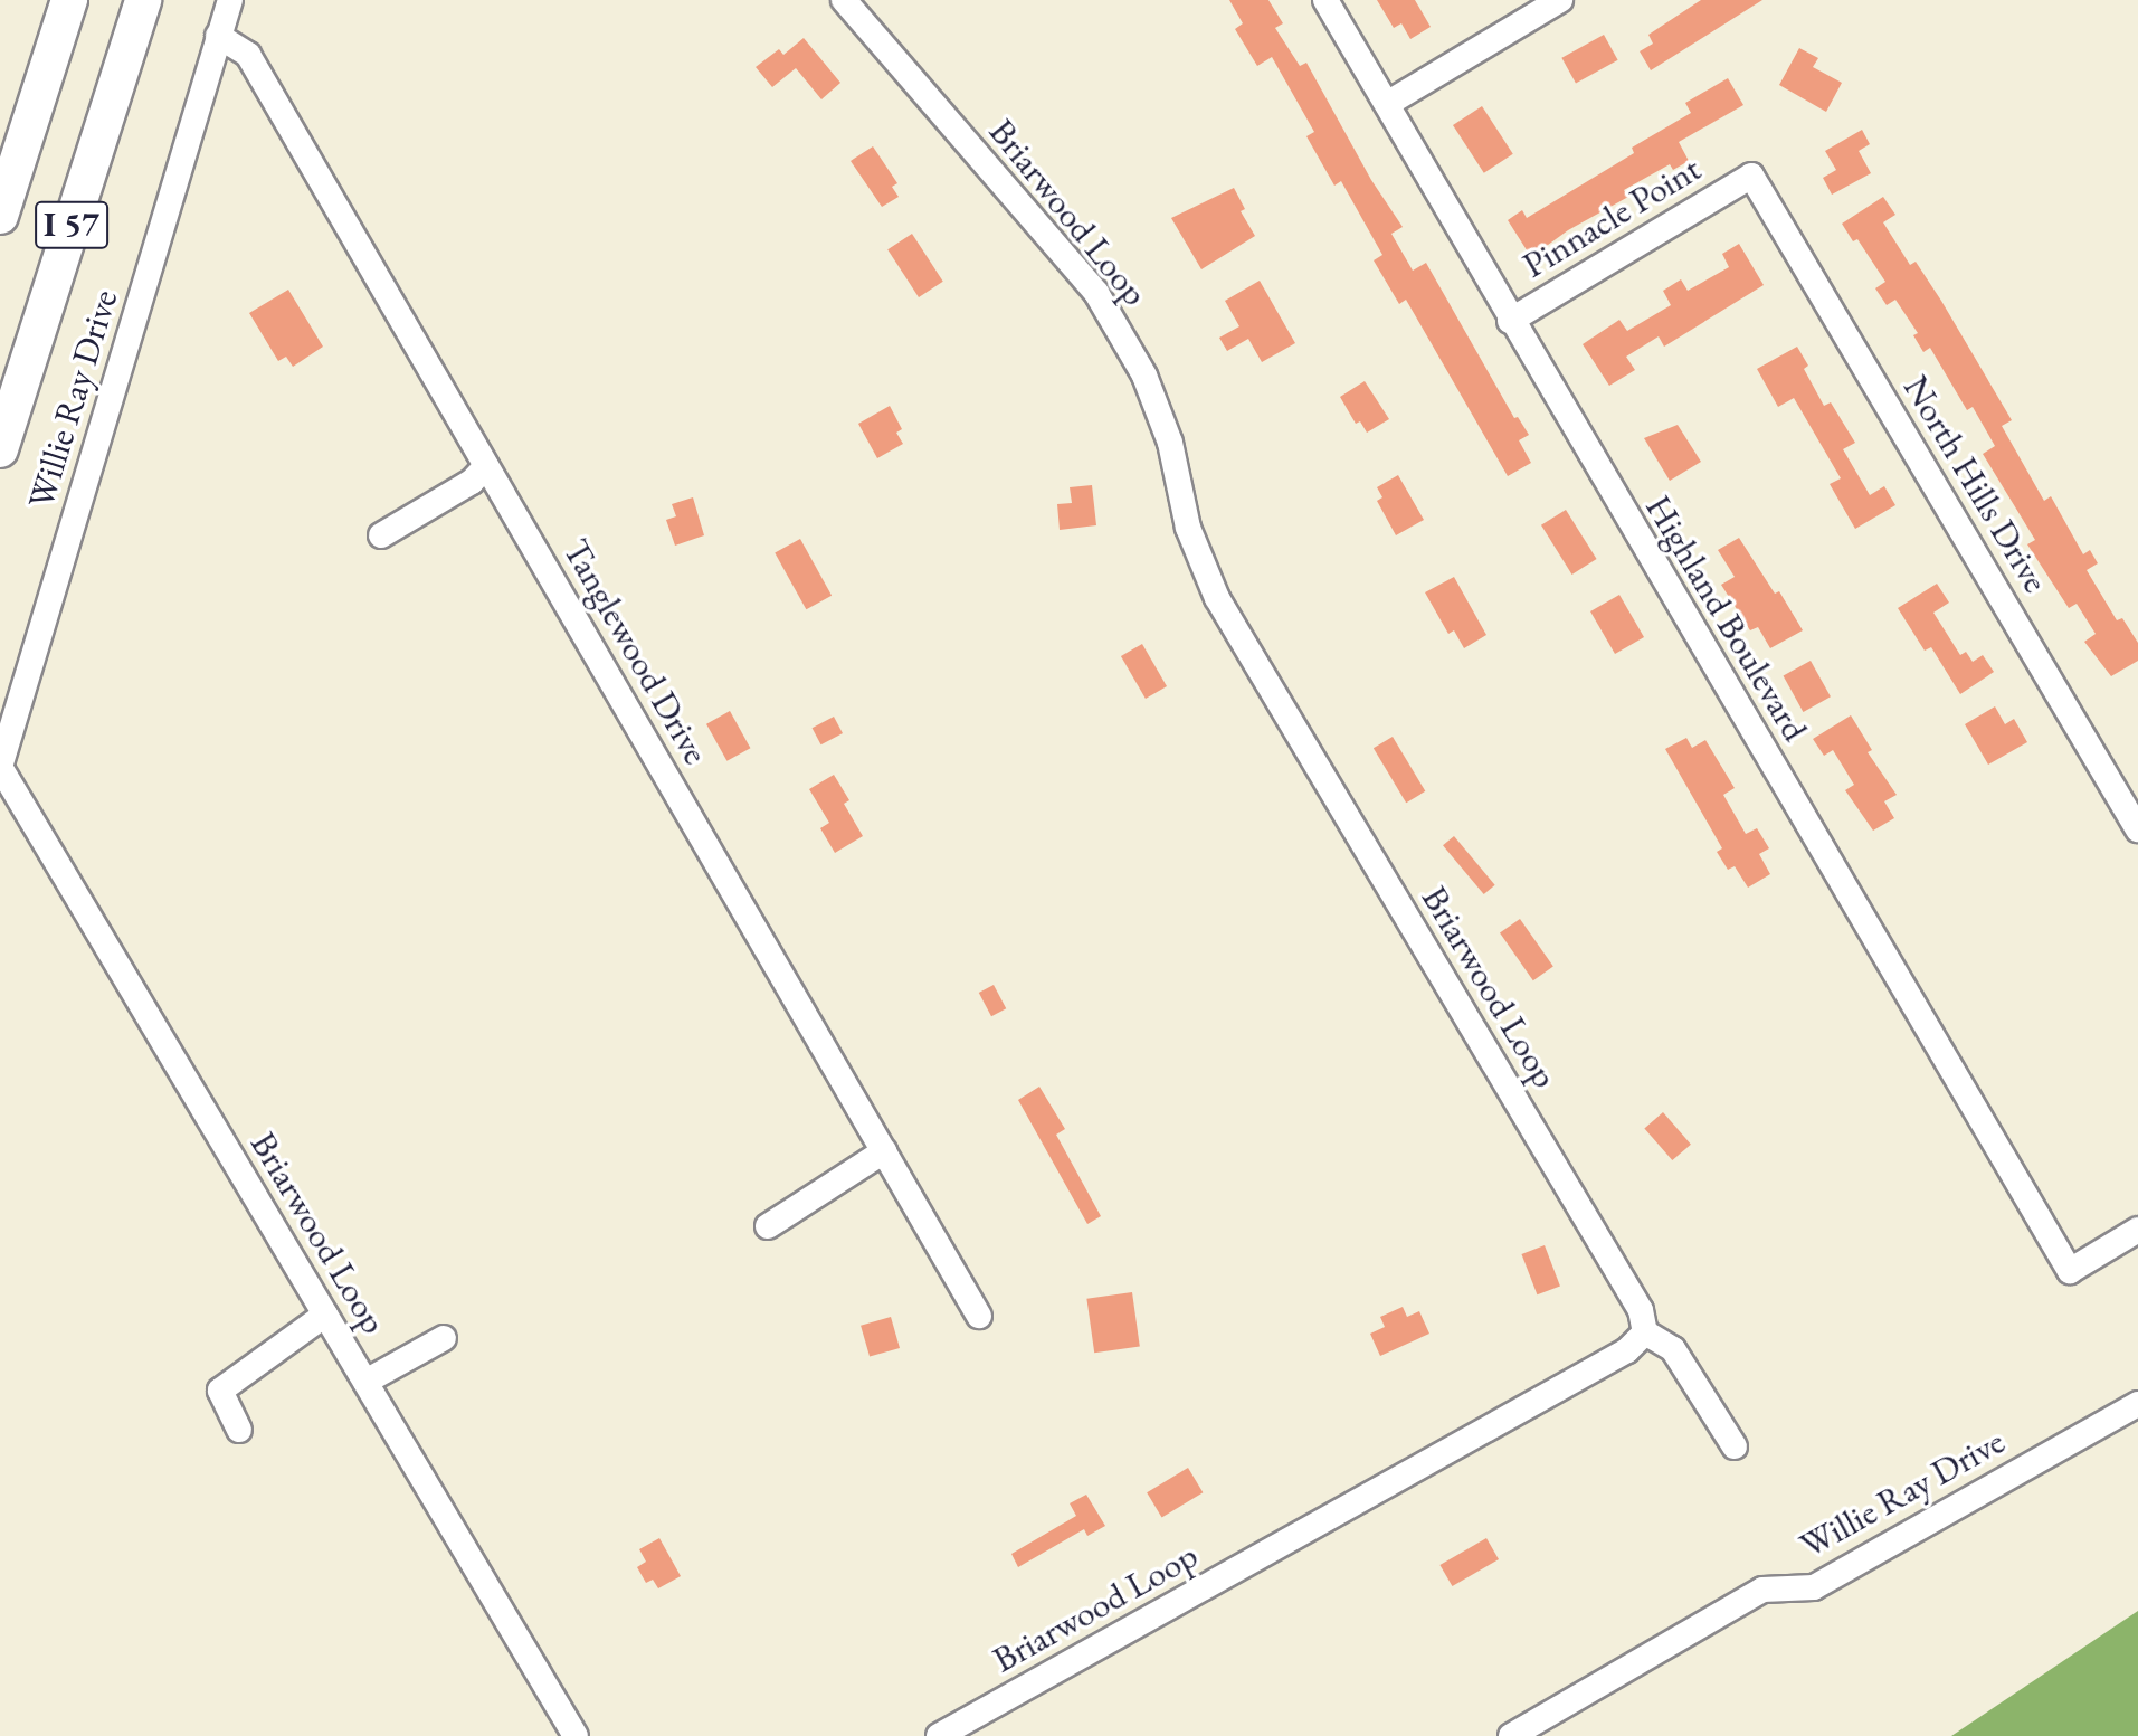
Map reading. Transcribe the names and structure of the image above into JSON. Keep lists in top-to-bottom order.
{
  "streets": {
    "highway": ["I 57"],
    "street": [
      "Briarwood Loop",
      "Pinnacle Point",
      "Willie Ray Drive",
      "North Hills Drive",
      "Highland Boulevard",
      "Tanglewood Drive"
    ]
  },
  "crossings": [
    ["Briarwood Loop", "Willie Ray Drive"],
    ["Pinnacle Point", "North Hills Drive"],
    ["Pinnacle Point", "Highland Boulevard"],
    ["Willie Ray Drive", "Tanglewood Drive"]
  ]
}
